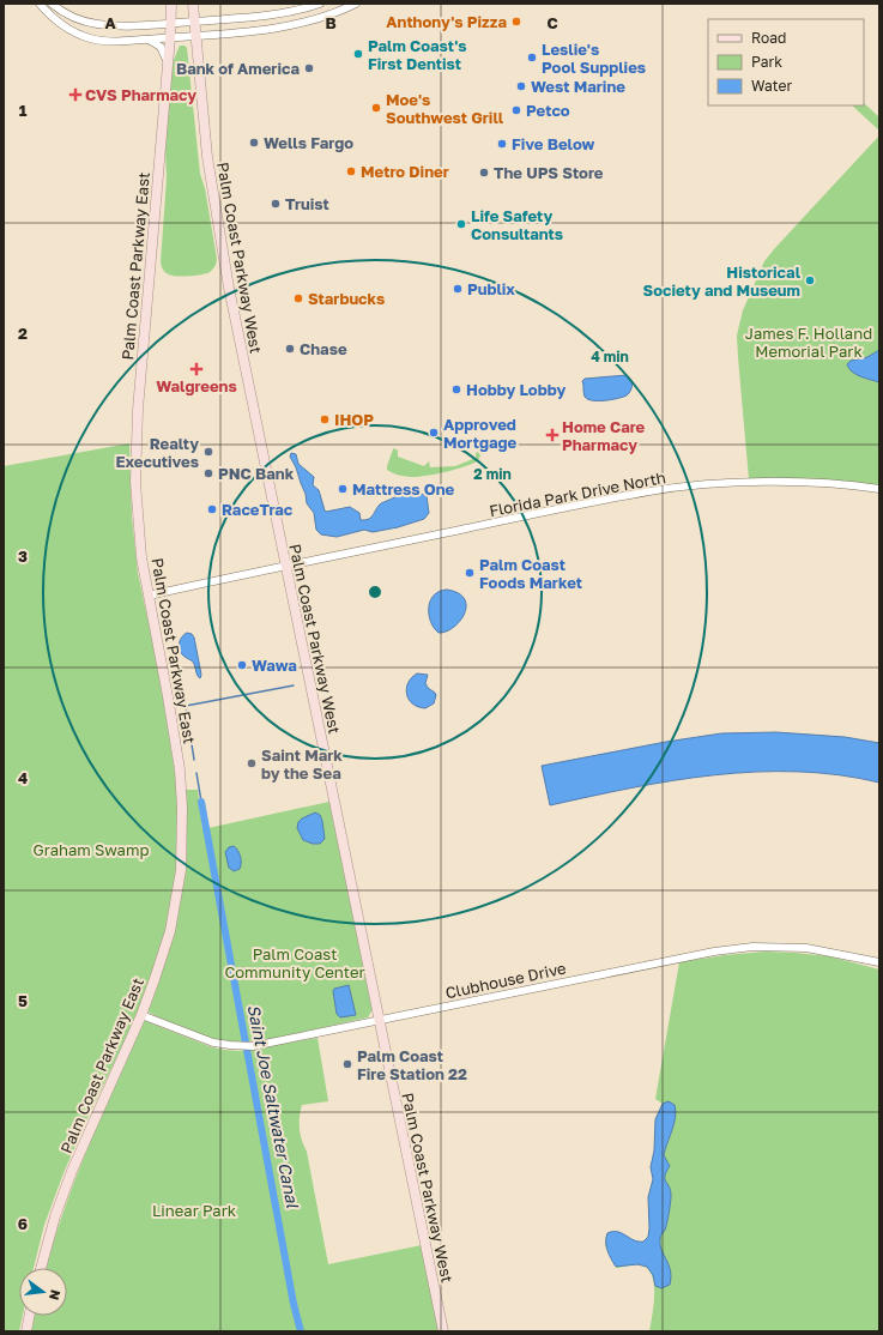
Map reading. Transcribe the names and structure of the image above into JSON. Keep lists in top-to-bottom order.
{
  "streets": {
    "main road": ["Palm Coast Parkway West", "Palm Coast Parkway East"],
    "street": ["Florida Park Drive North", "Clubhouse Drive"]
  },
  "crossings": [
    ["Palm Coast Parkway West", "Florida Park Drive North"],
    ["Palm Coast Parkway West", "Clubhouse Drive"],
    ["Palm Coast Parkway East", "Florida Park Drive North"],
    ["Palm Coast Parkway East", "Clubhouse Drive"]
  ],
  "water": ["Saint Joe Saltwater Canal"],
  "parks": [
    "James F. Holland Memorial Park",
    "Graham Swamp",
    "Palm Coast Community Center",
    "Linear Park"
  ],
  "places": {
    "other": [
      "Anthony's Pizza",
      "Palm Coast's First Dentist",
      "Leslie's Pool Supplies",
      "Bank of America",
      "West Marine",
      "Moe's Southwest Grill",
      "Petco",
      "Wells Fargo",
      "Five Below",
      "Metro Diner",
      "The UPS Store",
      "Truist",
      "Life Safety Consultants",
      "Historical Society and Museum",
      "Publix",
      "Starbucks",
      "Chase",
      "Hobby Lobby",
      "IHOP",
      "Approved Mortgage",
      "Realty Executives",
      "PNC Bank",
      "Mattress One",
      "RaceTrac",
      "Palm Coast Foods Market",
      "Wawa",
      "Saint Mark by the Sea",
      "Palm Coast Fire Station 22"
    ],
    "health": ["CVS Pharmacy", "Walgreens", "Home Care Pharmacy"]
  },
  "legend": ["Road", "Park", "Water"],
  "north": "right",
  "grid": {
    "columns": ["A", "B", "C"],
    "rows": [
      "1",
      "2",
      "3",
      "4",
      "5",
      "6"
    ]
  },
  "rings": ["4 min", "2 min"]
}
